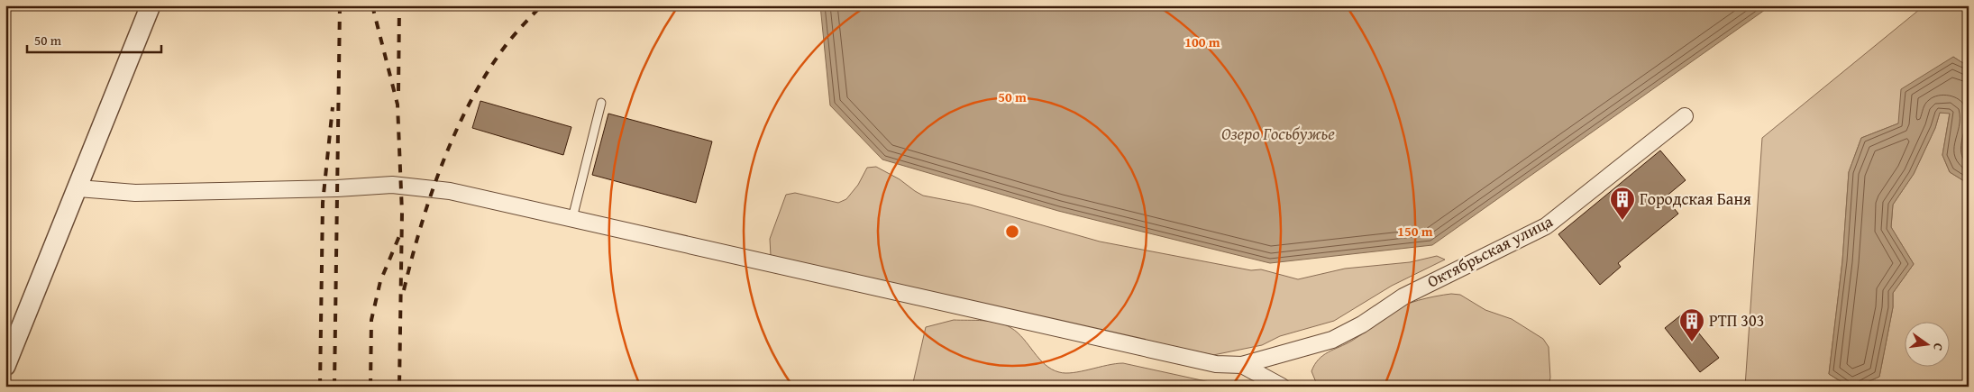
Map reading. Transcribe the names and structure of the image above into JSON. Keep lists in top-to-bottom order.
{
  "streets": {
    "street": ["Октябрьская улица"]
  },
  "water": ["Озеро Госьбужье"],
  "places": {
    "building": ["Городская Баня", "РТП 303"]
  },
  "scale_bar": "50 m",
  "north": "right",
  "rings": ["100 m", "50 m", "150 m"]
}
